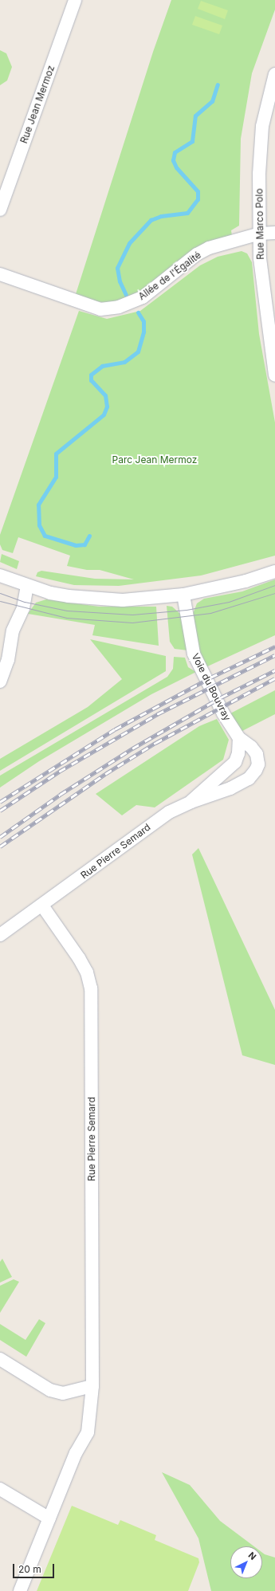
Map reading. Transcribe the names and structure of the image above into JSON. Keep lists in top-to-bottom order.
{
  "streets": {
    "street": [
      "Rue Jean Mermoz",
      "Rue Marco Polo",
      "Allée de l'Égalité",
      "Voie du Bouvray",
      "Rue Pierre Semard"
    ]
  },
  "crossings": [
    ["Rue Marco Polo", "Allée de l'Égalité"],
    ["Voie du Bouvray", "Rue Pierre Semard"]
  ],
  "parks": ["Parc Jean Mermoz"],
  "scale_bar": "20 m",
  "north": "top right"
}
